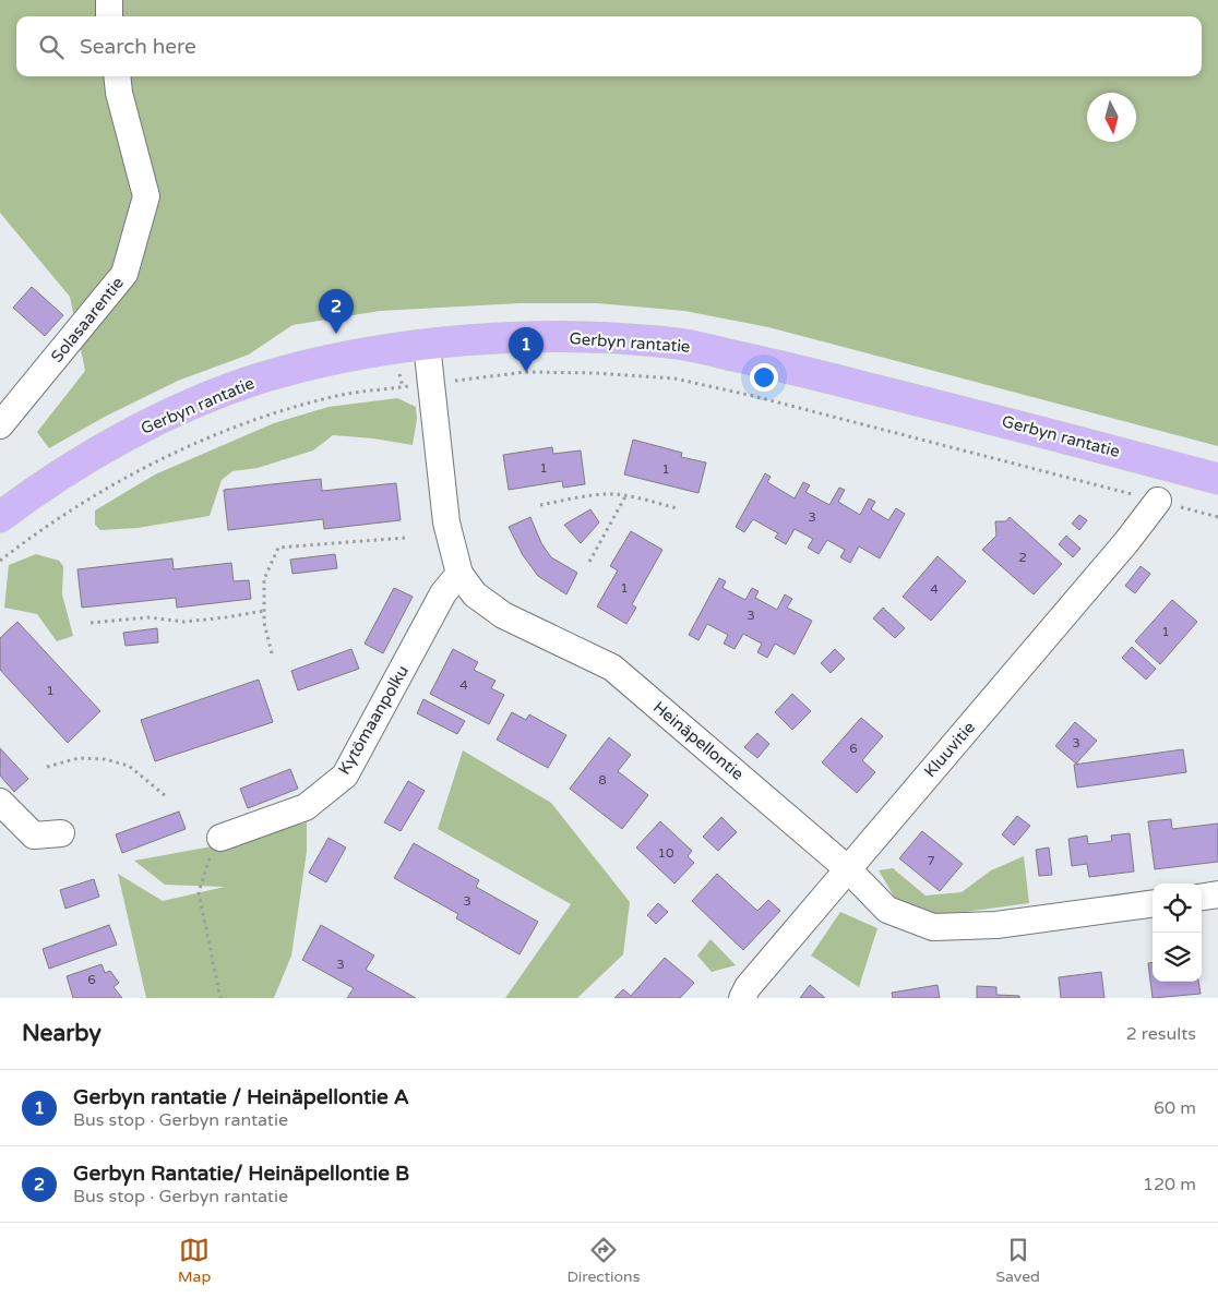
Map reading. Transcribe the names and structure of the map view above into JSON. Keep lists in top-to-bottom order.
{
  "streets": {
    "main road": ["Gerbyn rantatie"],
    "street": [
      "Solasaarentie",
      "Kytömaanpolku",
      "Heinäpellontie",
      "Kluuvitie"
    ]
  },
  "crossings": [
    ["Gerbyn rantatie", "Heinäpellontie"],
    ["Kytömaanpolku", "Heinäpellontie"],
    ["Heinäpellontie", "Kluuvitie"]
  ],
  "house_numbers": [
    "1",
    "1",
    "3",
    "2",
    "1",
    "4",
    "3",
    "1",
    "4",
    "1",
    "3",
    "6",
    "8",
    "10",
    "7",
    "3",
    "3",
    "6"
  ],
  "north": "bottom",
  "page": {
    "search": "Search here",
    "pins": ["2", "1"],
    "heading": ["Nearby", "2 results"],
    "list": [
      {
        "mark": "1",
        "name": "Gerbyn rantatie / Heinäpellontie A",
        "note": "Bus stop · Gerbyn rantatie",
        "value": "60 m"
      },
      {
        "mark": "2",
        "name": "Gerbyn Rantatie/ Heinäpellontie B",
        "note": "Bus stop · Gerbyn rantatie",
        "value": "120 m"
      }
    ],
    "nav": ["Map", "Directions", "Saved"]
  }
}
